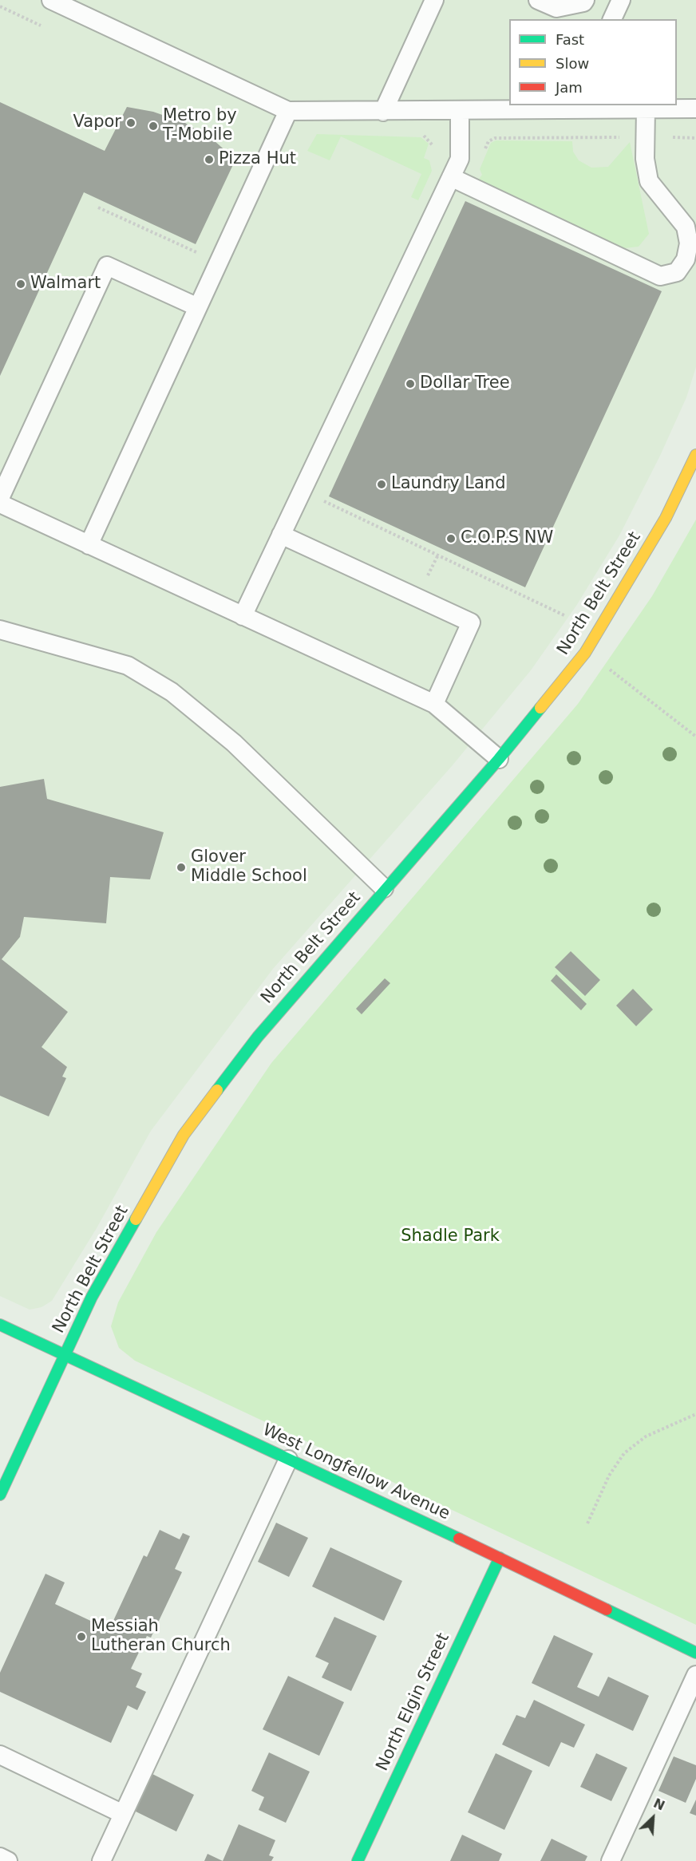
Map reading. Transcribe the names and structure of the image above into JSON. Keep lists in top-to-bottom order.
{
  "streets": {
    "street": ["North Belt Street", "West Longfellow Avenue", "North Elgin Street"]
  },
  "crossings": [
    ["North Belt Street", "West Longfellow Avenue"],
    ["West Longfellow Avenue", "North Elgin Street"]
  ],
  "parks": ["Shadle Park"],
  "places": [
    "Vapor",
    "Metro by T-Mobile",
    "Pizza Hut",
    "Walmart",
    "Dollar Tree",
    "Laundry Land",
    "C.O.P.S NW",
    "Glover Middle School",
    "Messiah Lutheran Church"
  ],
  "legend": ["Fast", "Slow", "Jam"],
  "north": "top right"
}
